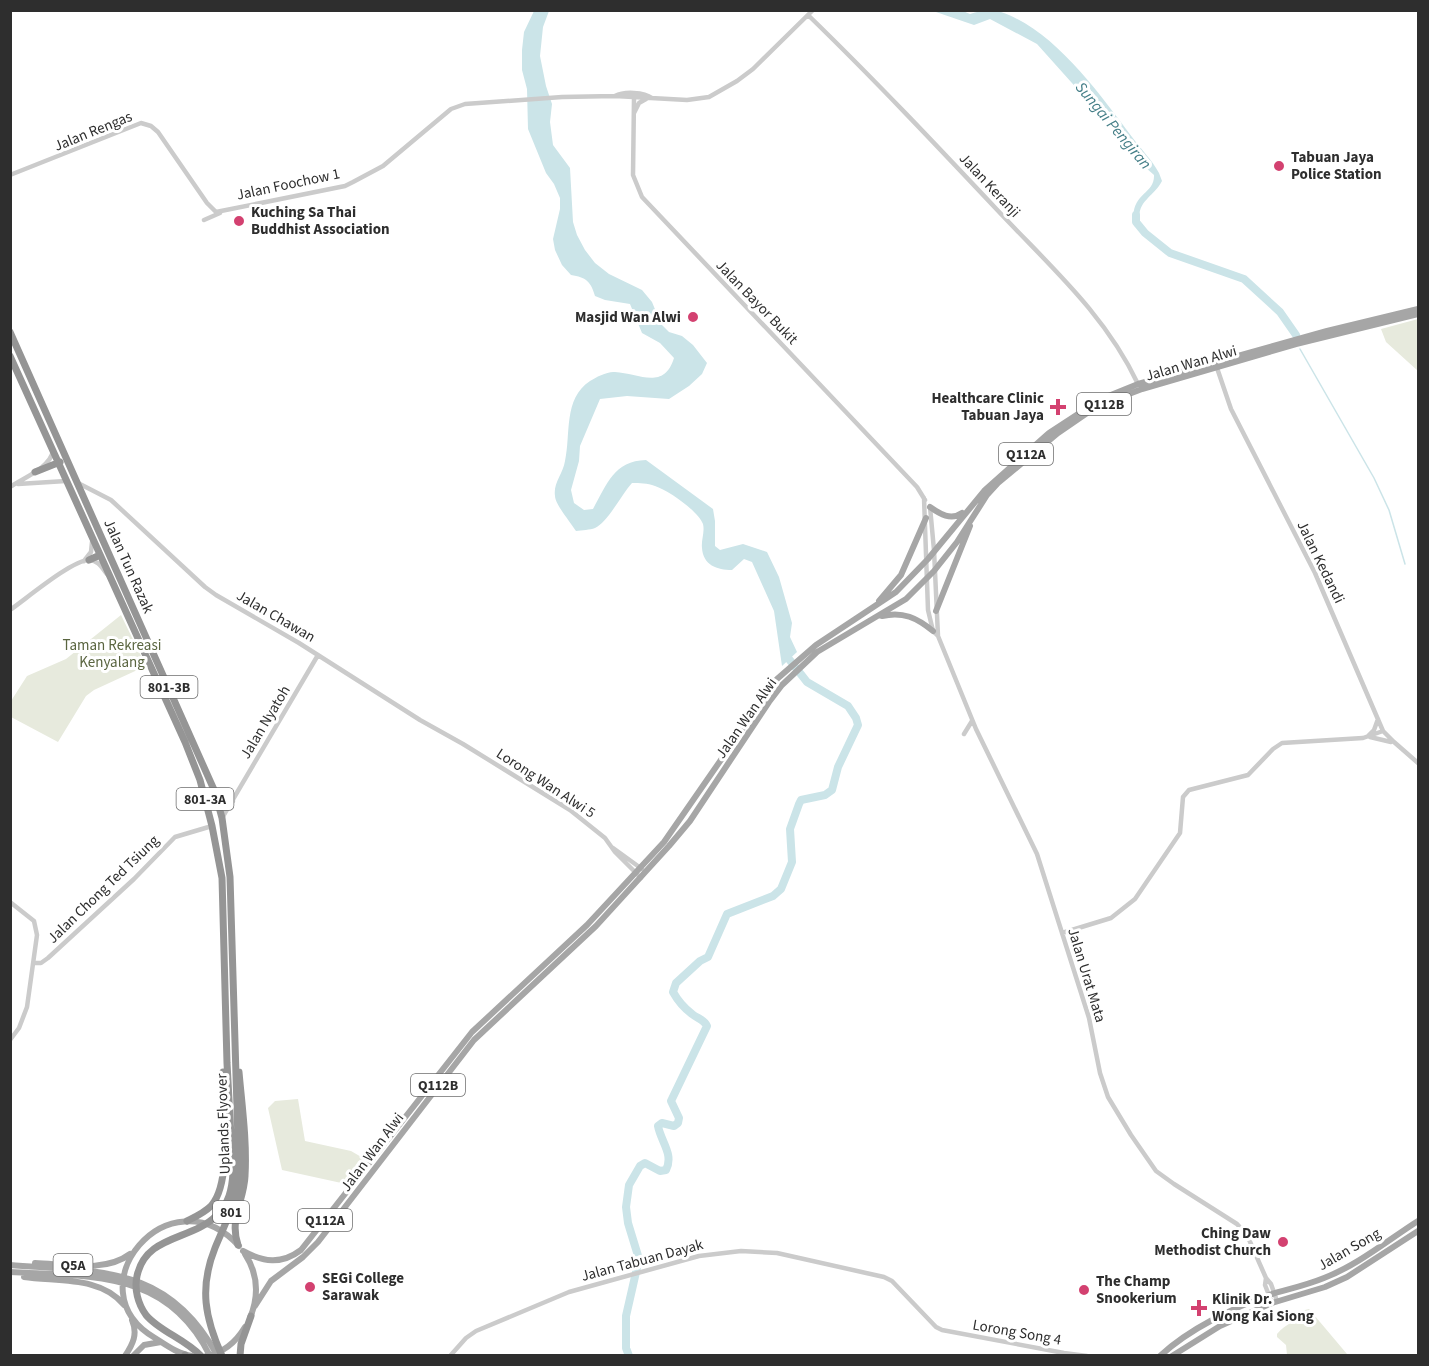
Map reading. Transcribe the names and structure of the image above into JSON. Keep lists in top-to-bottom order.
{
  "streets": {
    "highway": [
      "Jalan Tun Razak",
      "801-3B",
      "801-3A",
      "Uplands Flyover",
      "801"
    ],
    "main road": [
      "Jalan Wan Alwi",
      "Q112B",
      "Q112A",
      "Jalan Song",
      "Q5A"
    ],
    "street": [
      "Jalan Rengas",
      "Jalan Foochow 1",
      "Jalan Keranji",
      "Jalan Bayor Bukit",
      "Jalan Kedandi",
      "Jalan Chawan",
      "Jalan Nyatoh",
      "Lorong Wan Alwi 5",
      "Jalan Chong Ted Tsiung",
      "Jalan Urat Mata",
      "Jalan Tabuan Dayak",
      "Lorong Song 4"
    ]
  },
  "crossings": [
    ["Jalan Rengas", "Jalan Foochow 1"],
    ["Jalan Keranji", "Jalan Wan Alwi"],
    ["Jalan Wan Alwi", "Jalan Kedandi"],
    ["Jalan Wan Alwi", "Lorong Wan Alwi 5"],
    ["Jalan Tun Razak", "Jalan Chawan"],
    ["Jalan Tun Razak", "Jalan Nyatoh"],
    ["Jalan Tun Razak", "Jalan Chong Ted Tsiung"],
    ["Jalan Tun Razak", "Uplands Flyover"],
    ["Jalan Chawan", "Jalan Nyatoh"],
    ["Jalan Chawan", "Lorong Wan Alwi 5"],
    ["Jalan Urat Mata", "Jalan Song"],
    ["Jalan Tabuan Dayak", "Lorong Song 4"]
  ],
  "water": ["Sungai Pengiran"],
  "parks": ["Taman Rekreasi Kenyalang"],
  "places": {
    "other": [
      "Tabuan Jaya Police Station",
      "Kuching Sa Thai Buddhist Association",
      "Masjid Wan Alwi",
      "Ching Daw Methodist Church",
      "SEGi College Sarawak",
      "The Champ Snookerium"
    ],
    "health": ["Healthcare Clinic Tabuan Jaya", "Klinik Dr. Wong Kai Siong"]
  }
}
